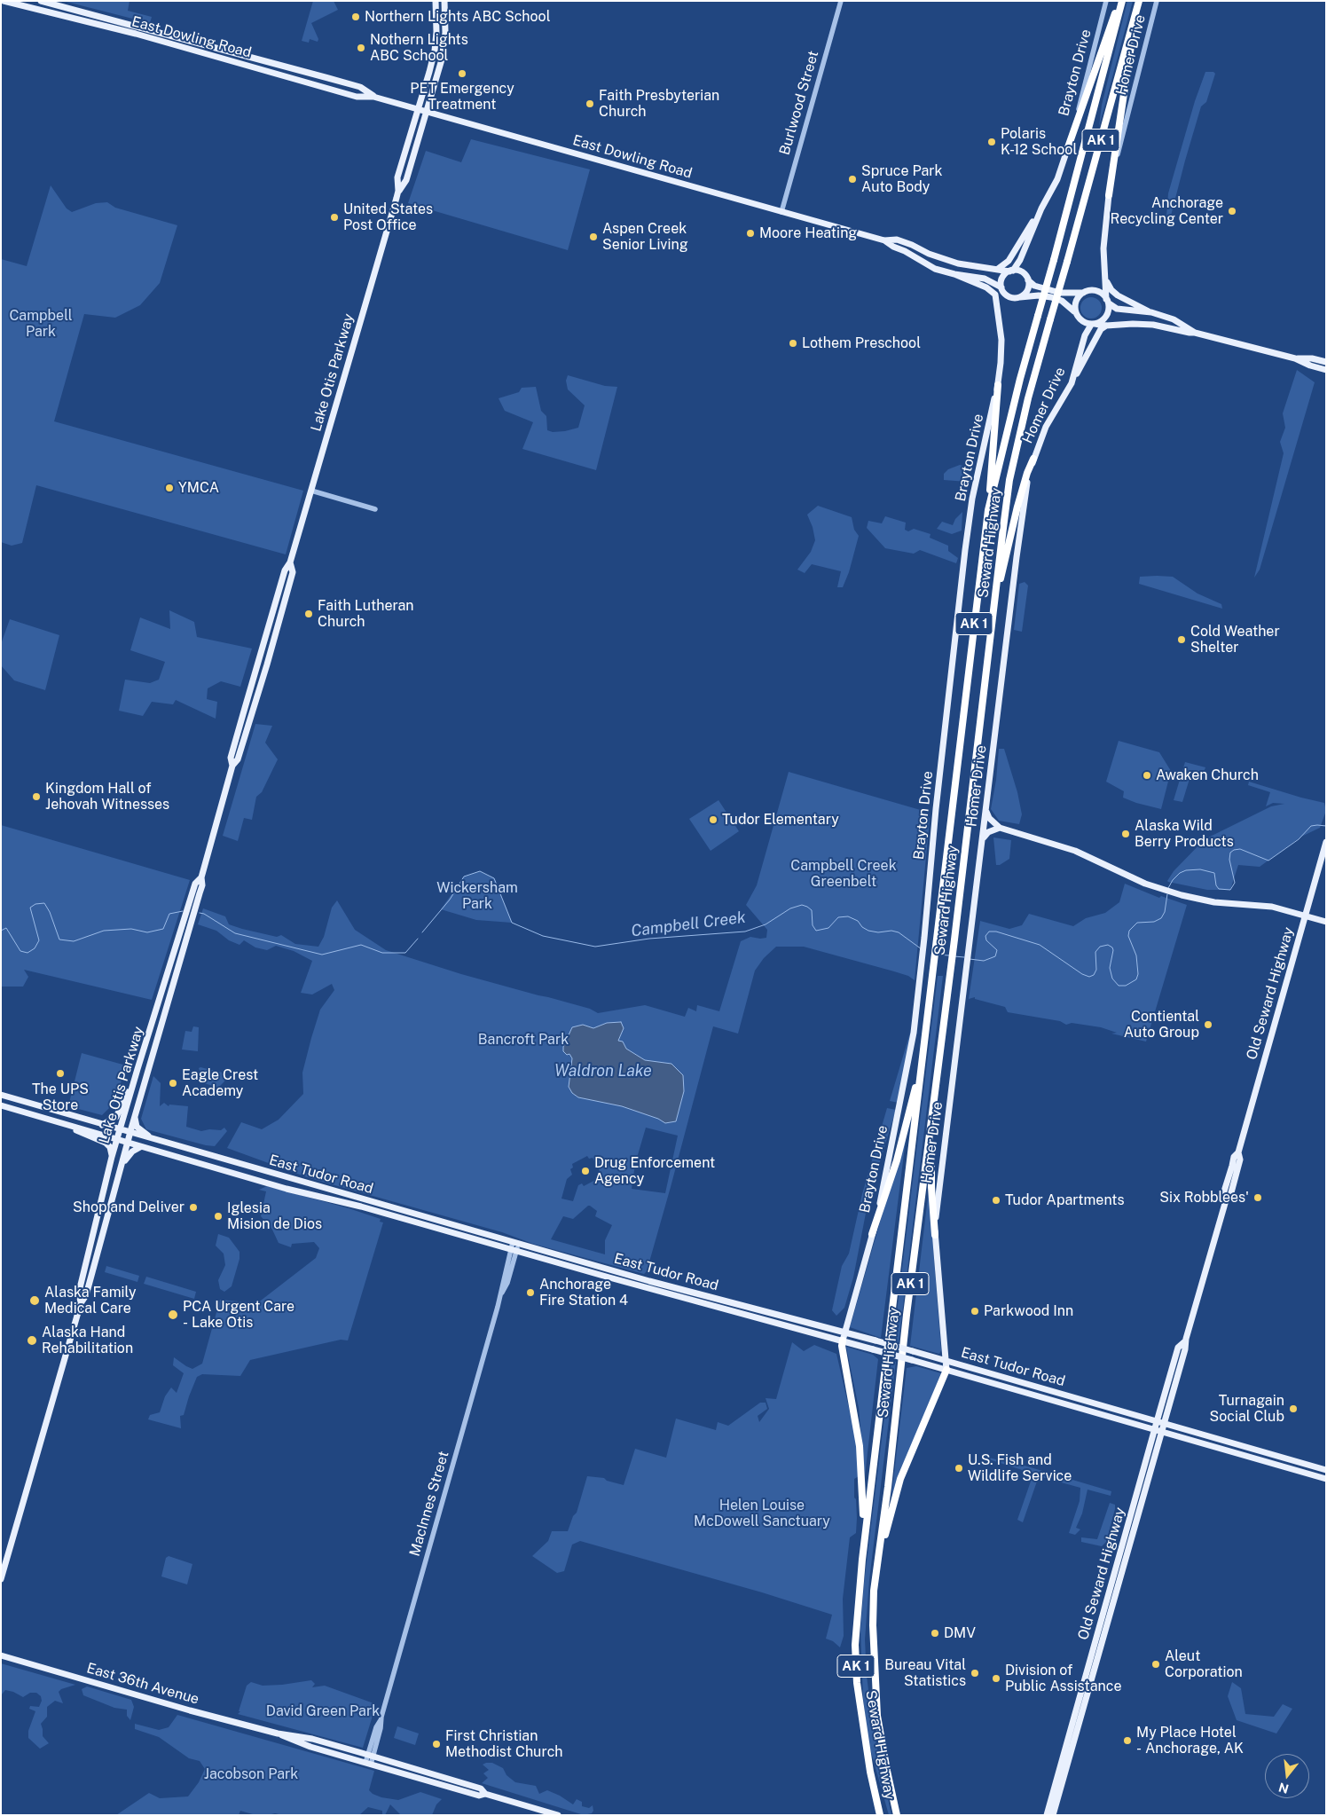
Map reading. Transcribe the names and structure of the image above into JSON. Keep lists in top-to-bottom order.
{
  "streets": {
    "highway": ["AK 1", "Seward Highway"],
    "main road": [
      "East Dowling Road",
      "Homer Drive",
      "Brayton Drive",
      "Lake Otis Parkway",
      "Old Seward Highway",
      "East Tudor Road",
      "East 36th Avenue"
    ],
    "street": ["Burlwood Street", "MacInnes Street"]
  },
  "crossings": [
    ["East Dowling Road", "Brayton Drive"],
    ["East Dowling Road", "Burlwood Street"],
    ["East Dowling Road", "Lake Otis Parkway"],
    ["Homer Drive", "East Tudor Road"],
    ["Brayton Drive", "East Tudor Road"],
    ["Lake Otis Parkway", "East Tudor Road"],
    ["Old Seward Highway", "East Tudor Road"],
    ["East Tudor Road", "MacInnes Street"],
    ["MacInnes Street", "East 36th Avenue"]
  ],
  "water": ["Campbell Creek", "Waldron Lake"],
  "parks": [
    "Campbell Park",
    "Campbell Creek Greenbelt",
    "Wickersham Park",
    "Bancroft Park",
    "Helen Louise McDowell Sanctuary",
    "David Green Park",
    "Jacobson Park"
  ],
  "places": [
    "Northern Lights ABC School",
    "Nothern Lights ABC School",
    "PET Emergency Treatment",
    "Faith Presbyterian Church",
    "Polaris K-12 School",
    "Spruce Park Auto Body",
    "Anchorage Recycling Center",
    "United States Post Office",
    "Moore Heating",
    "Aspen Creek Senior Living",
    "Lothem Preschool",
    "YMCA",
    "Faith Lutheran Church",
    "Cold Weather Shelter",
    "Awaken Church",
    "Kingdom Hall of Jehovah Witnesses",
    "Tudor Elementary",
    "Alaska Wild Berry Products",
    "Contiental Auto Group",
    "The UPS Store",
    "Eagle Crest Academy",
    "Drug Enforcement Agency",
    "Six Robblees'",
    "Tudor Apartments",
    "Shop and Deliver",
    "Iglesia Mision de Dios",
    "Anchorage Fire Station 4",
    "Alaska Family Medical Care",
    "Parkwood Inn",
    "PCA Urgent Care - Lake Otis",
    "Alaska Hand Rehabilitation",
    "Turnagain Social Club",
    "U.S. Fish and Wildlife Service",
    "DMV",
    "Aleut Corporation",
    "Bureau Vital Statistics",
    "Division of Public Assistance",
    "My Place Hotel - Anchorage, AK",
    "First Christian Methodist Church"
  ],
  "north": "bottom"
}
